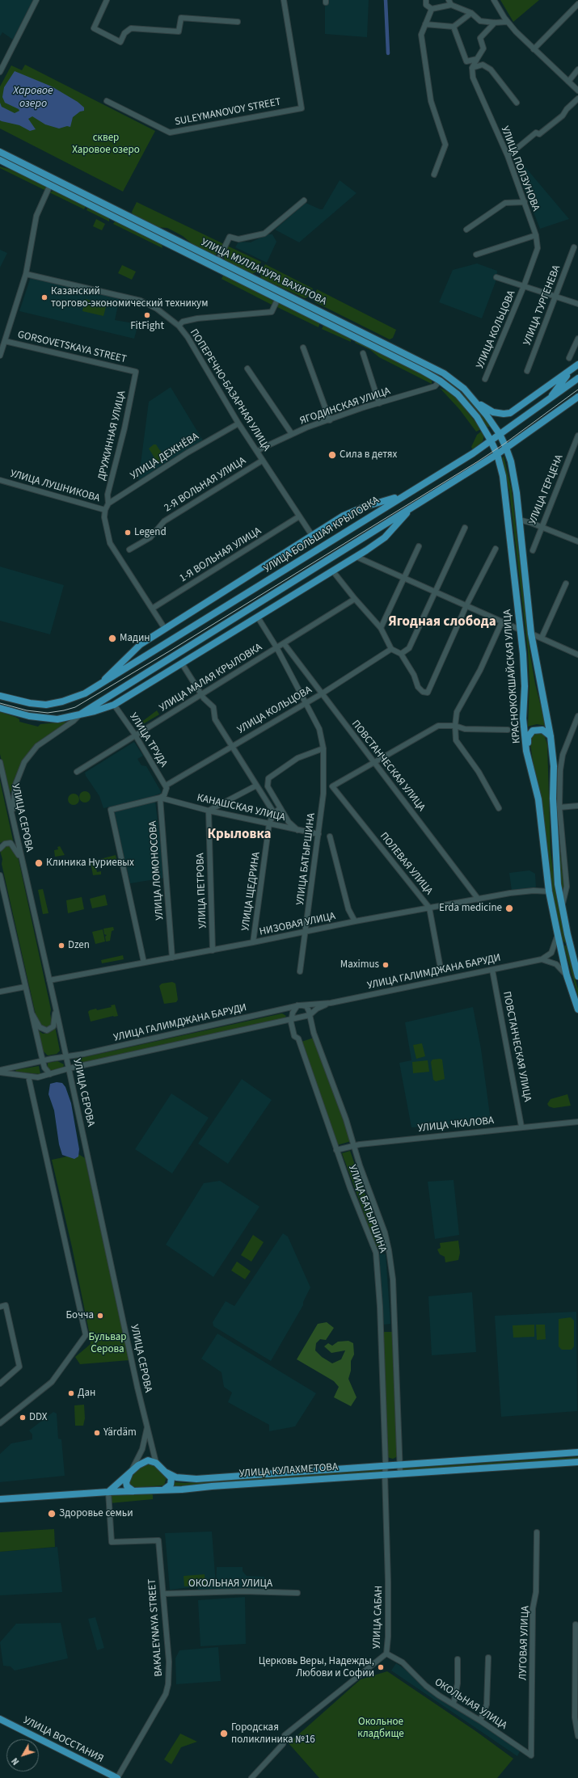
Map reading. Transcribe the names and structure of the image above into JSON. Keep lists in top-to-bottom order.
{
  "streets": {
    "main road": [
      "УЛИЦА МУЛЛАНУРА ВАХИТОВА",
      "УЛИЦА БОЛЬШАЯ КРЫЛОВКА",
      "КРАСНОКОКШАЙСКАЯ УЛИЦА",
      "УЛИЦА КУЛАХМЕТОВА",
      "УЛИЦА ВОССТАНИЯ"
    ],
    "street": [
      "SULEYMANOVOY STREET",
      "УЛИЦА ПОЛЗУНОВА",
      "УЛИЦА ТУРГЕНЕВА",
      "УЛИЦА КОЛЬЦОВА",
      "GORSOVETSKAYA STREET",
      "ПОПЕРЕЧНО-БАЗАРНАЯ УЛИЦА",
      "ЯГОДИНСКАЯ УЛИЦА",
      "ДРУЖИННАЯ УЛИЦА",
      "УЛИЦА ДЕЖНЁВА",
      "2-Я ВОЛЬНАЯ УЛИЦА",
      "УЛИЦА ЛУШНИКОВА",
      "УЛИЦА ГЕРЦЕНА",
      "1-Я ВОЛЬНАЯ УЛИЦА",
      "УЛИЦА МАЛАЯ КРЫЛОВКА",
      "УЛИЦА ТРУДА",
      "ПОВСТАНЧЕСКАЯ УЛИЦА",
      "КАНАШСКАЯ УЛИЦА",
      "УЛИЦА СЕРОВА",
      "УЛИЦА БАТЫРШИНА",
      "ПОЛЕВАЯ УЛИЦА",
      "УЛИЦА ЛОМОНОСОВА",
      "УЛИЦА ПЕТРОВА",
      "УЛИЦА ЩЕДРИНА",
      "НИЗОВАЯ УЛИЦА",
      "УЛИЦА ГАЛИМДЖАНА БАРУДИ",
      "УЛИЦА ЧКАЛОВА",
      "ОКОЛЬНАЯ УЛИЦА",
      "УЛИЦА САБАН",
      "BAKALEYNAYA STREET",
      "ЛУГОВАЯ УЛИЦА"
    ]
  },
  "crossings": [
    ["УЛИЦА ПОЛЗУНОВА", "УЛИЦА КОЛЬЦОВА"],
    ["УЛИЦА МУЛЛАНУРА ВАХИТОВА", "ЯГОДИНСКАЯ УЛИЦА"],
    ["УЛИЦА МУЛЛАНУРА ВАХИТОВА", "УЛИЦА БОЛЬШАЯ КРЫЛОВКА"],
    ["УЛИЦА МУЛЛАНУРА ВАХИТОВА", "КРАСНОКОКШАЙСКАЯ УЛИЦА"],
    ["УЛИЦА КОЛЬЦОВА", "УЛИЦА ТРУДА"],
    ["УЛИЦА КОЛЬЦОВА", "ПОВСТАНЧЕСКАЯ УЛИЦА"],
    ["УЛИЦА КОЛЬЦОВА", "УЛИЦА ЛОМОНОСОВА"],
    ["GORSOVETSKAYA STREET", "ДРУЖИННАЯ УЛИЦА"],
    ["ПОПЕРЕЧНО-БАЗАРНАЯ УЛИЦА", "ЯГОДИНСКАЯ УЛИЦА"],
    ["ПОПЕРЕЧНО-БАЗАРНАЯ УЛИЦА", "УЛИЦА ДЕЖНЁВА"],
    ["ПОПЕРЕЧНО-БАЗАРНАЯ УЛИЦА", "2-Я ВОЛЬНАЯ УЛИЦА"],
    ["ПОПЕРЕЧНО-БАЗАРНАЯ УЛИЦА", "1-Я ВОЛЬНАЯ УЛИЦА"],
    ["ДРУЖИННАЯ УЛИЦА", "УЛИЦА ДЕЖНЁВА"],
    ["УЛИЦА БОЛЬШАЯ КРЫЛОВКА", "КРАСНОКОКШАЙСКАЯ УЛИЦА"],
    ["КРАСНОКОКШАЙСКАЯ УЛИЦА", "НИЗОВАЯ УЛИЦА"],
    ["УЛИЦА МАЛАЯ КРЫЛОВКА", "УЛИЦА ТРУДА"],
    ["УЛИЦА МАЛАЯ КРЫЛОВКА", "ПОВСТАНЧЕСКАЯ УЛИЦА"],
    ["УЛИЦА ТРУДА", "УЛИЦА ЛОМОНОСОВА"],
    ["ПОВСТАНЧЕСКАЯ УЛИЦА", "ПОЛЕВАЯ УЛИЦА"],
    ["ПОВСТАНЧЕСКАЯ УЛИЦА", "НИЗОВАЯ УЛИЦА"],
    ["ПОВСТАНЧЕСКАЯ УЛИЦА", "УЛИЦА ГАЛИМДЖАНА БАРУДИ"],
    ["ПОВСТАНЧЕСКАЯ УЛИЦА", "УЛИЦА ЧКАЛОВА"],
    ["КАНАШСКАЯ УЛИЦА", "УЛИЦА БАТЫРШИНА"],
    ["КАНАШСКАЯ УЛИЦА", "УЛИЦА ЛОМОНОСОВА"],
    ["КАНАШСКАЯ УЛИЦА", "УЛИЦА ПЕТРОВА"],
    ["КАНАШСКАЯ УЛИЦА", "УЛИЦА ЩЕДРИНА"],
    ["УЛИЦА СЕРОВА", "НИЗОВАЯ УЛИЦА"],
    ["УЛИЦА СЕРОВА", "УЛИЦА ГАЛИМДЖАНА БАРУДИ"],
    ["УЛИЦА СЕРОВА", "УЛИЦА КУЛАХМЕТОВА"],
    ["УЛИЦА БАТЫРШИНА", "НИЗОВАЯ УЛИЦА"],
    ["УЛИЦА БАТЫРШИНА", "УЛИЦА ГАЛИМДЖАНА БАРУДИ"],
    ["УЛИЦА БАТЫРШИНА", "УЛИЦА ЧКАЛОВА"],
    ["УЛИЦА БАТЫРШИНА", "УЛИЦА КУЛАХМЕТОВА"],
    ["УЛИЦА БАТЫРШИНА", "УЛИЦА САБАН"],
    ["ПОЛЕВАЯ УЛИЦА", "НИЗОВАЯ УЛИЦА"],
    ["УЛИЦА ЛОМОНОСОВА", "НИЗОВАЯ УЛИЦА"],
    ["УЛИЦА ПЕТРОВА", "НИЗОВАЯ УЛИЦА"],
    ["УЛИЦА ЩЕДРИНА", "НИЗОВАЯ УЛИЦА"],
    ["УЛИЦА КУЛАХМЕТОВА", "УЛИЦА САБАН"],
    ["УЛИЦА КУЛАХМЕТОВА", "BAKALEYNAYA STREET"],
    ["ОКОЛЬНАЯ УЛИЦА", "УЛИЦА САБАН"],
    ["ОКОЛЬНАЯ УЛИЦА", "BAKALEYNAYA STREET"],
    ["ОКОЛЬНАЯ УЛИЦА", "ЛУГОВАЯ УЛИЦА"],
    ["BAKALEYNAYA STREET", "УЛИЦА ВОССТАНИЯ"]
  ],
  "districts": ["Ягодная слобода", "Крыловка"],
  "water": ["Харовое озеро"],
  "parks": ["сквер Харовое озеро", "Бульвар Серова", "Окольное кладбище"],
  "places": [
    "Казанский торгово-экономический техникум",
    "FitFight",
    "Сила в детях",
    "Legend",
    "Мадин",
    "Клиника Нуриевых",
    "Erda medicine",
    "Dzen",
    "Maximus",
    "Бочча",
    "Дан",
    "DDX",
    "Yärdäm",
    "Здоровье семьи",
    "Церковь Веры, Надежды, Любови и Софии",
    "Городская поликлиника №16"
  ],
  "north": "bottom left"
}
